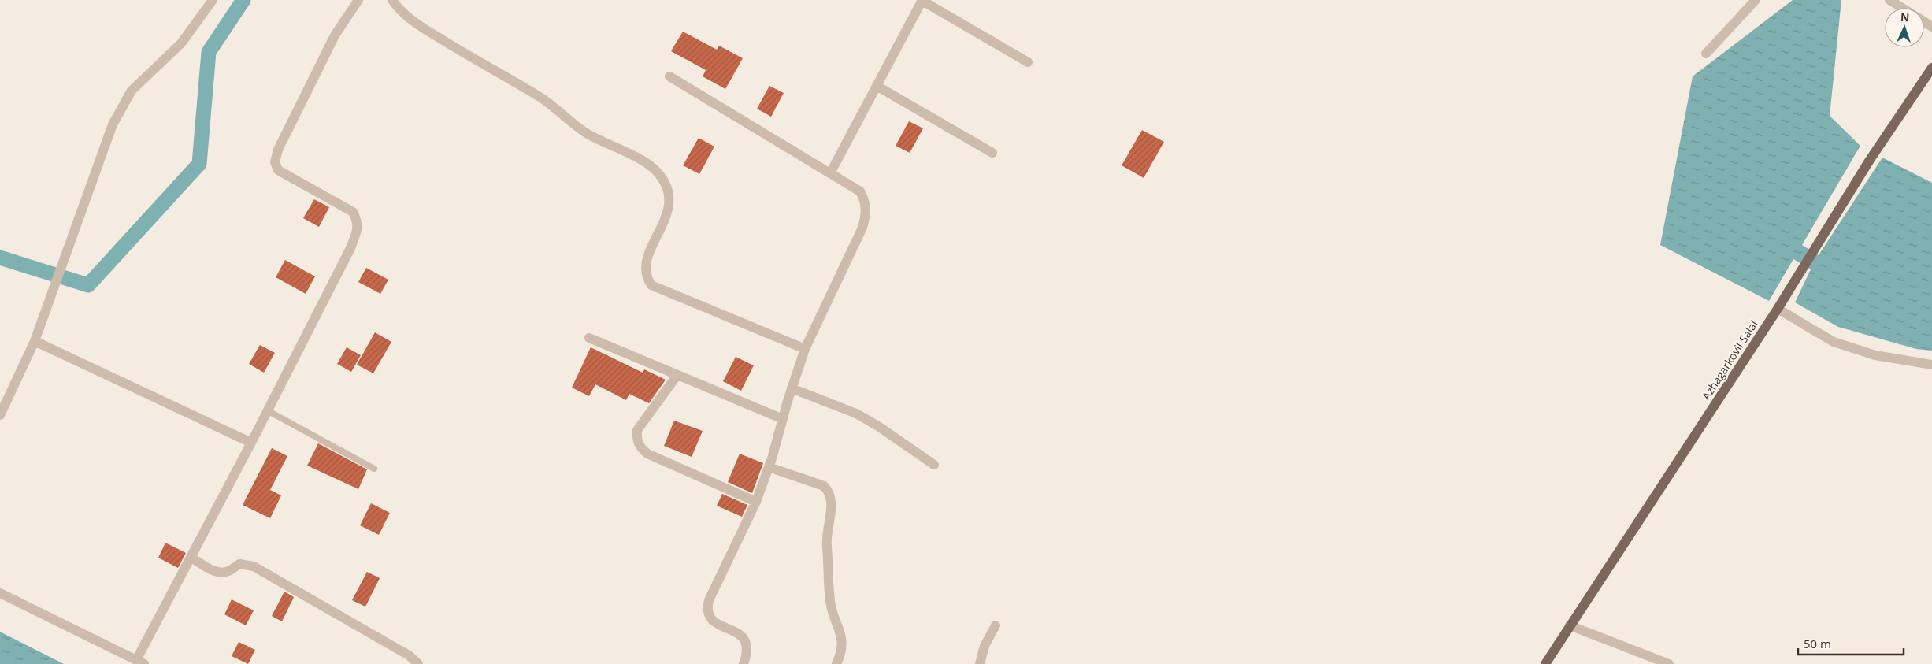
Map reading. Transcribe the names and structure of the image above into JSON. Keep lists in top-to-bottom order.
{
  "streets": {
    "main road": ["Azhagarkovil Salai"]
  },
  "scale_bar": "50 m",
  "north": "top"
}
